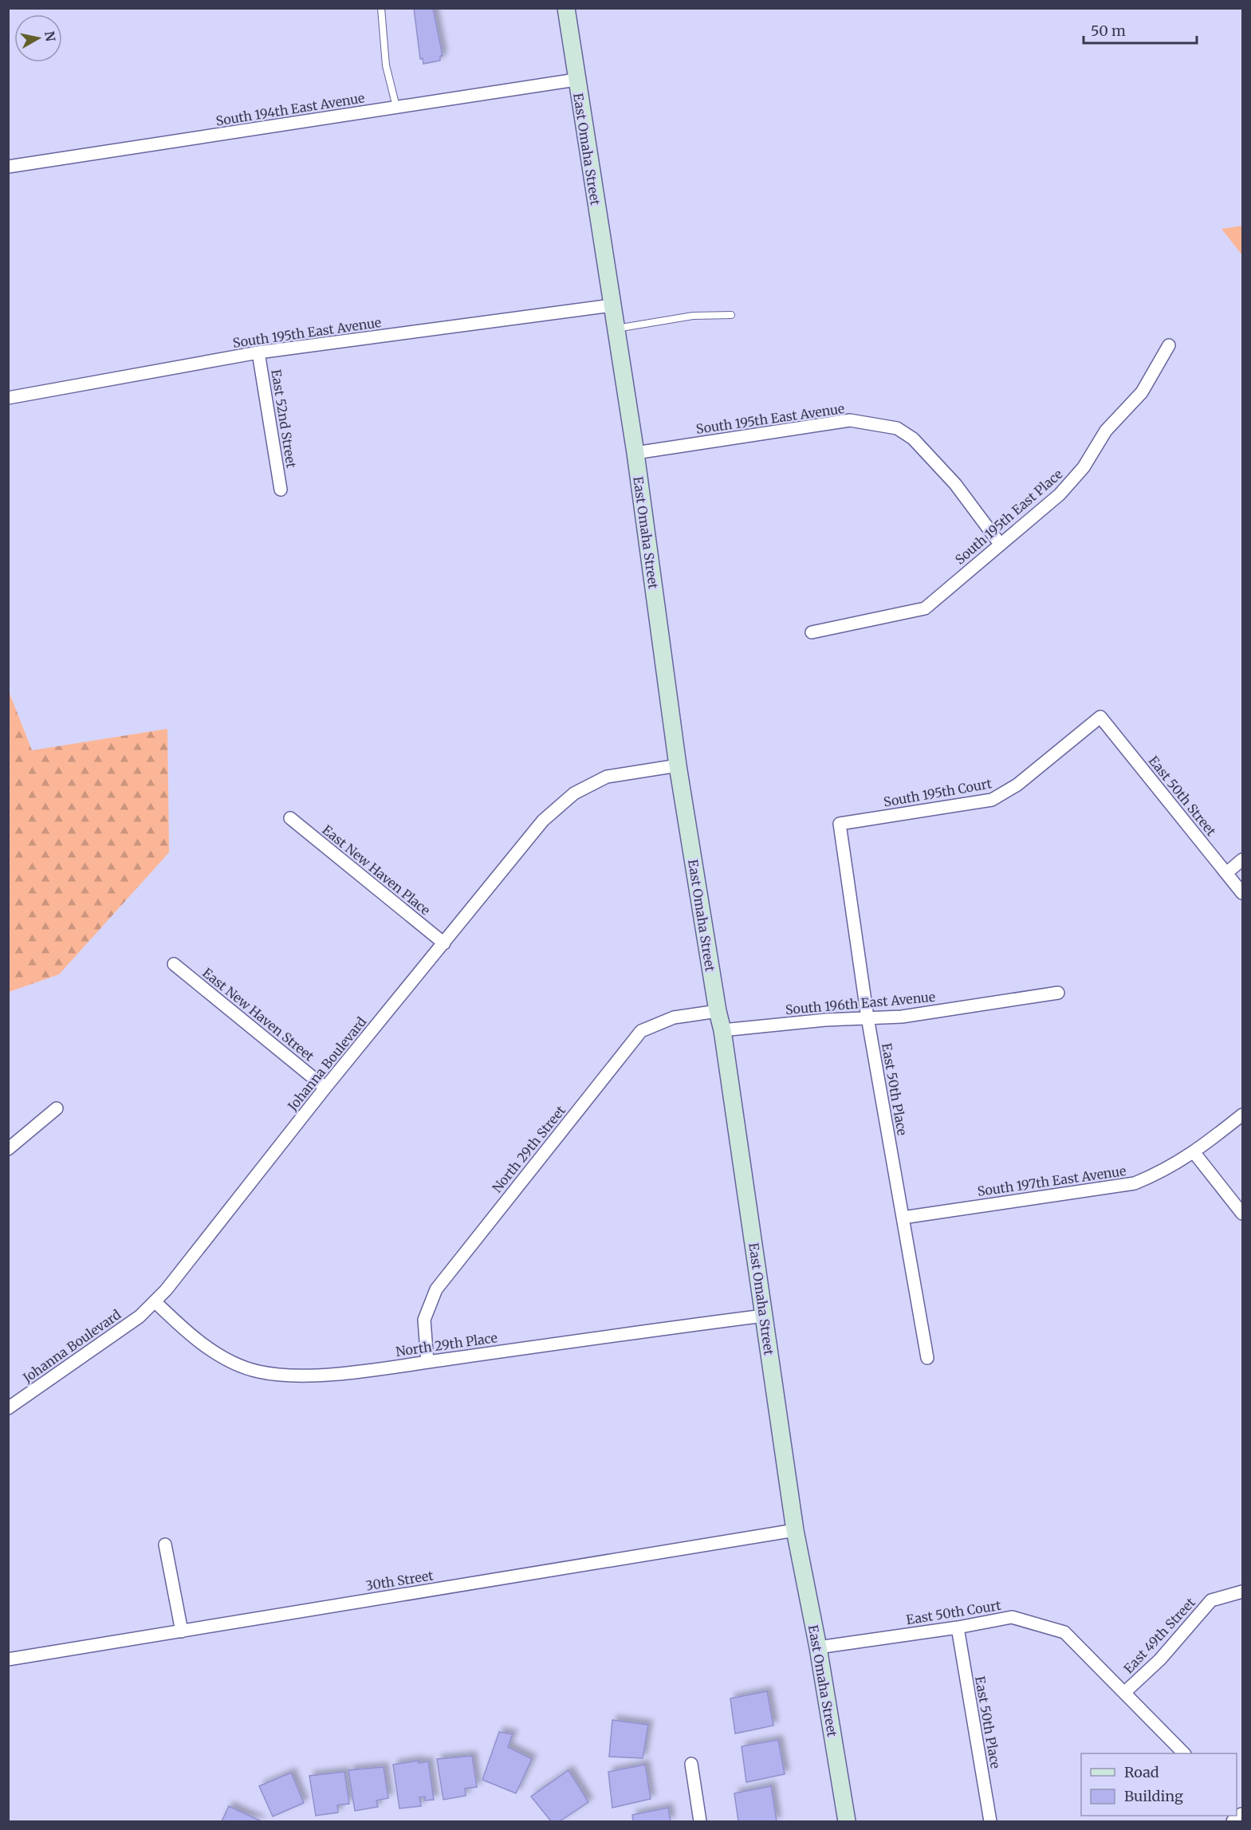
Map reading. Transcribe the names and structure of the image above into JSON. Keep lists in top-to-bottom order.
{
  "streets": {
    "street": [
      "South 194th East Avenue",
      "East Omaha Street",
      "South 195th East Avenue",
      "East 52nd Street",
      "South 195th East Place",
      "South 195th Court",
      "East 50th Street",
      "East New Haven Place",
      "South 196th East Avenue",
      "East New Haven Street",
      "Johanna Boulevard",
      "East 50th Place",
      "North 29th Street",
      "South 197th East Avenue",
      "North 29th Place",
      "30th Street",
      "East 50th Court",
      "East 49th Street"
    ]
  },
  "crossings": [
    ["South 194th East Avenue", "East Omaha Street"],
    ["East Omaha Street", "South 195th East Avenue"],
    ["East Omaha Street", "South 196th East Avenue"],
    ["East Omaha Street", "Johanna Boulevard"],
    ["East Omaha Street", "North 29th Street"],
    ["East Omaha Street", "North 29th Place"],
    ["East Omaha Street", "30th Street"],
    ["East Omaha Street", "East 50th Court"],
    ["South 195th East Avenue", "East 52nd Street"],
    ["South 195th East Avenue", "South 195th East Place"],
    ["South 195th Court", "East 50th Street"],
    ["South 195th Court", "East 50th Place"],
    ["East New Haven Place", "Johanna Boulevard"],
    ["South 196th East Avenue", "East 50th Place"],
    ["East New Haven Street", "Johanna Boulevard"],
    ["Johanna Boulevard", "North 29th Place"],
    ["East 50th Place", "South 197th East Avenue"],
    ["East 50th Place", "East 50th Court"],
    ["North 29th Street", "North 29th Place"],
    ["East 50th Court", "East 49th Street"]
  ],
  "legend": ["Road", "Building"],
  "scale_bar": "50 m",
  "north": "right"
}
